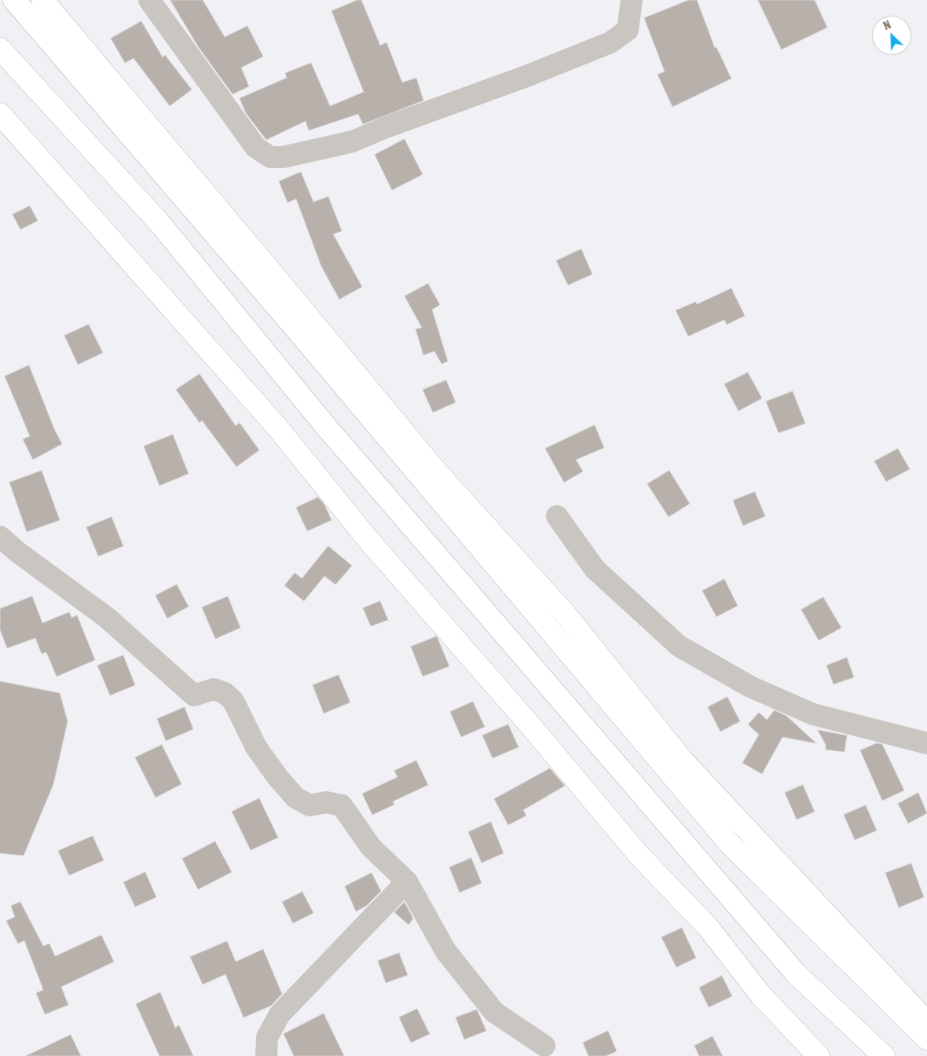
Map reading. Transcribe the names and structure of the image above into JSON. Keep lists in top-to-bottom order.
{
  "north": "top left"
}
